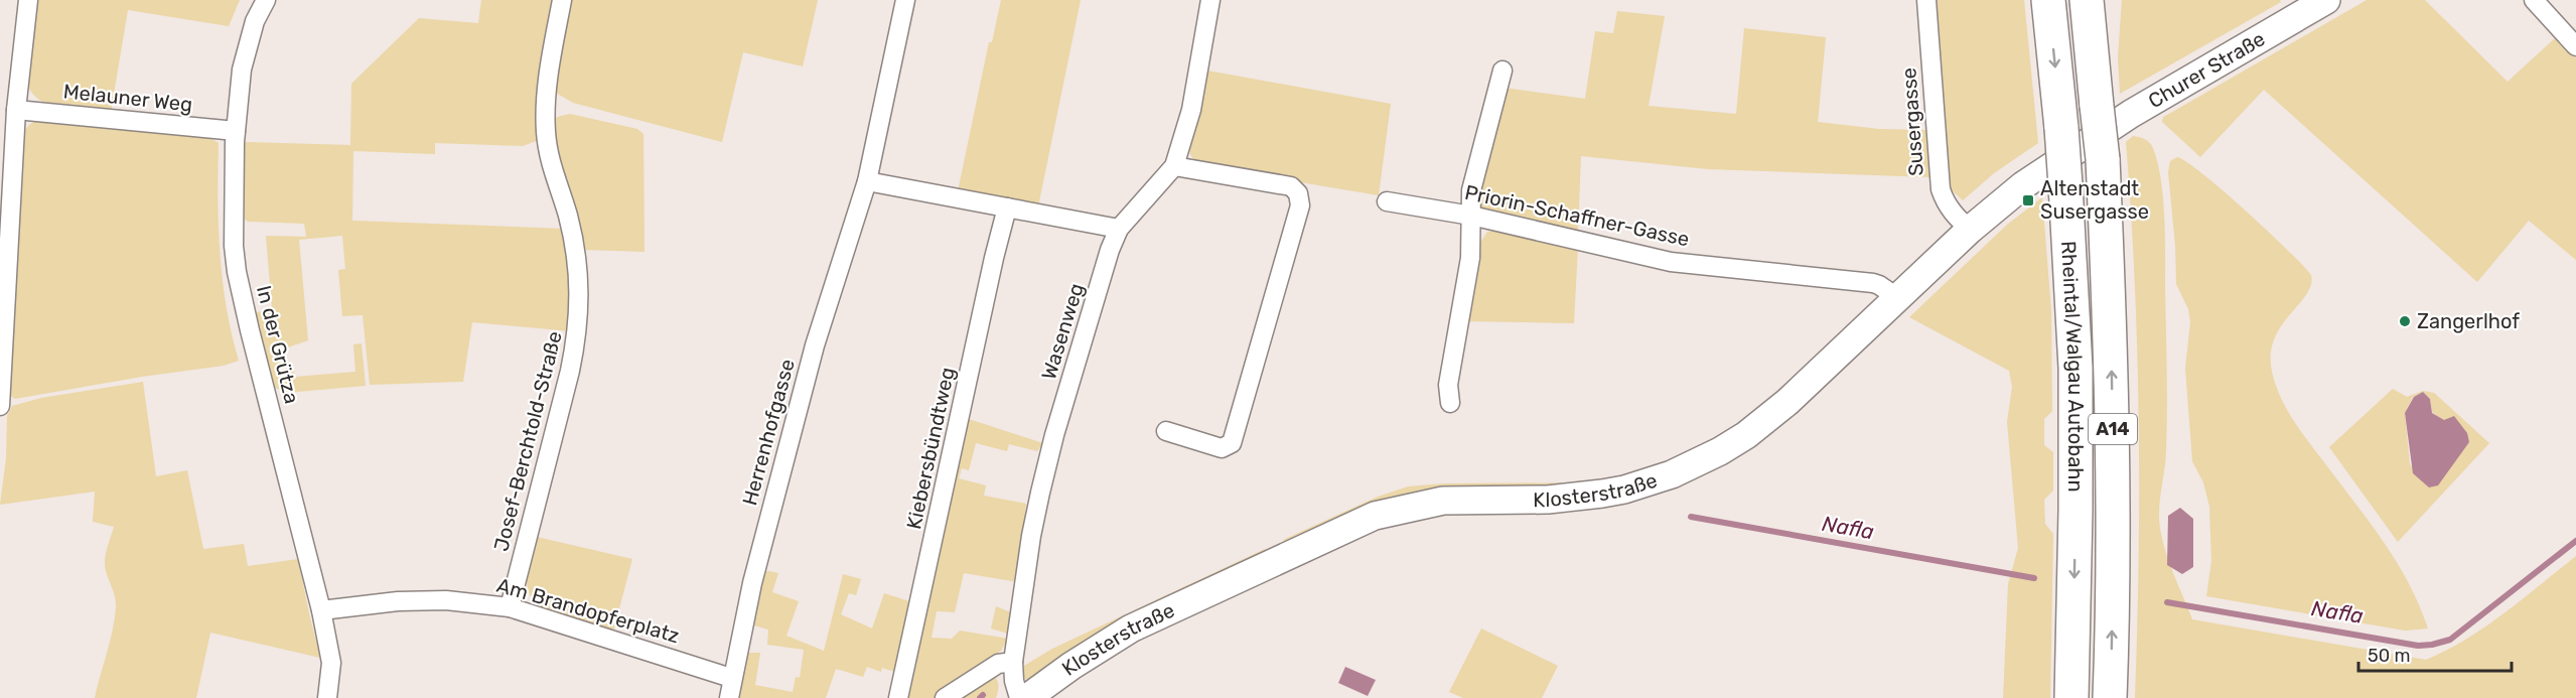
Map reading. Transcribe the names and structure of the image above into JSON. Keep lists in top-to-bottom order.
{
  "streets": {
    "highway": ["Rheintal/Walgau Autobahn", "A14"],
    "main road": ["Churer Straße", "Klosterstraße"],
    "street": [
      "Melauner Weg",
      "Susergasse",
      "Priorin-Schaffner-Gasse",
      "Wasenweg",
      "In der Grütza",
      "Herrenhofgasse",
      "Josef-Berchtold-Straße",
      "Kiebersbündtweg",
      "Am Brandopferplatz"
    ]
  },
  "crossings": [
    ["Churer Straße", "Rheintal/Walgau Autobahn"],
    ["Churer Straße", "Klosterstraße"],
    ["Melauner Weg", "In der Grütza"],
    ["Susergasse", "Klosterstraße"],
    ["Priorin-Schaffner-Gasse", "Klosterstraße"],
    ["In der Grütza", "Am Brandopferplatz"],
    ["Rheintal/Walgau Autobahn", "Klosterstraße"],
    ["Herrenhofgasse", "Am Brandopferplatz"],
    ["Josef-Berchtold-Straße", "Am Brandopferplatz"]
  ],
  "water": ["Nafla"],
  "places": {
    "transit": ["Altenstadt Susergasse"],
    "other": ["Zangerlhof"]
  },
  "scale_bar": "50 m"
}
